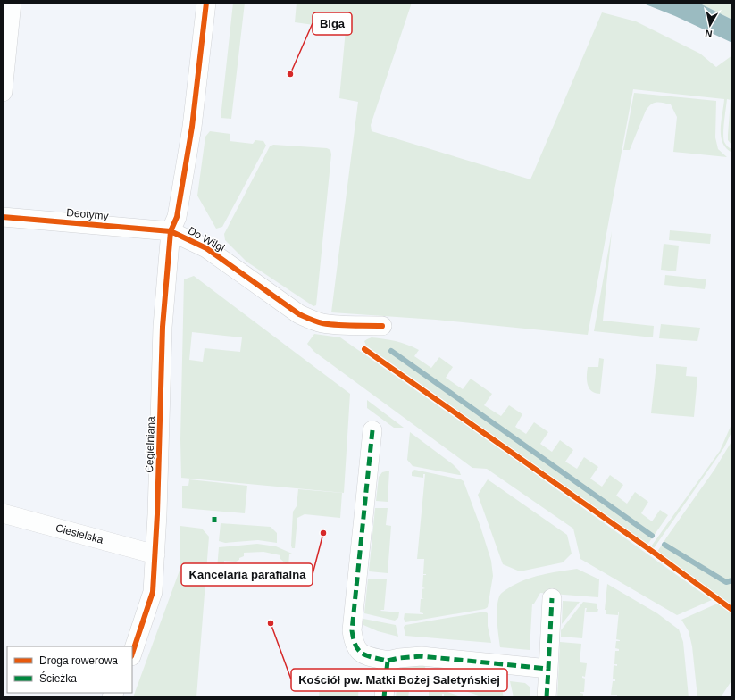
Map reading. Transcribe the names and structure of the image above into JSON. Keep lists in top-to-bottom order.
{
  "streets": {
    "street": [
      "Deotymy",
      "Do Wilgi",
      "Cegielniana",
      "Ciesielska"
    ]
  },
  "crossings": [
    ["Deotymy", "Do Wilgi"],
    ["Deotymy", "Cegielniana"],
    ["Do Wilgi", "Cegielniana"],
    ["Cegielniana", "Ciesielska"]
  ],
  "places": ["Biga", "Kancelaria parafialna", "Kościół pw. Matki Bożej Saletyńskiej"],
  "legend": ["Droga rowerowa", "Ścieżka"],
  "north": "bottom"
}
